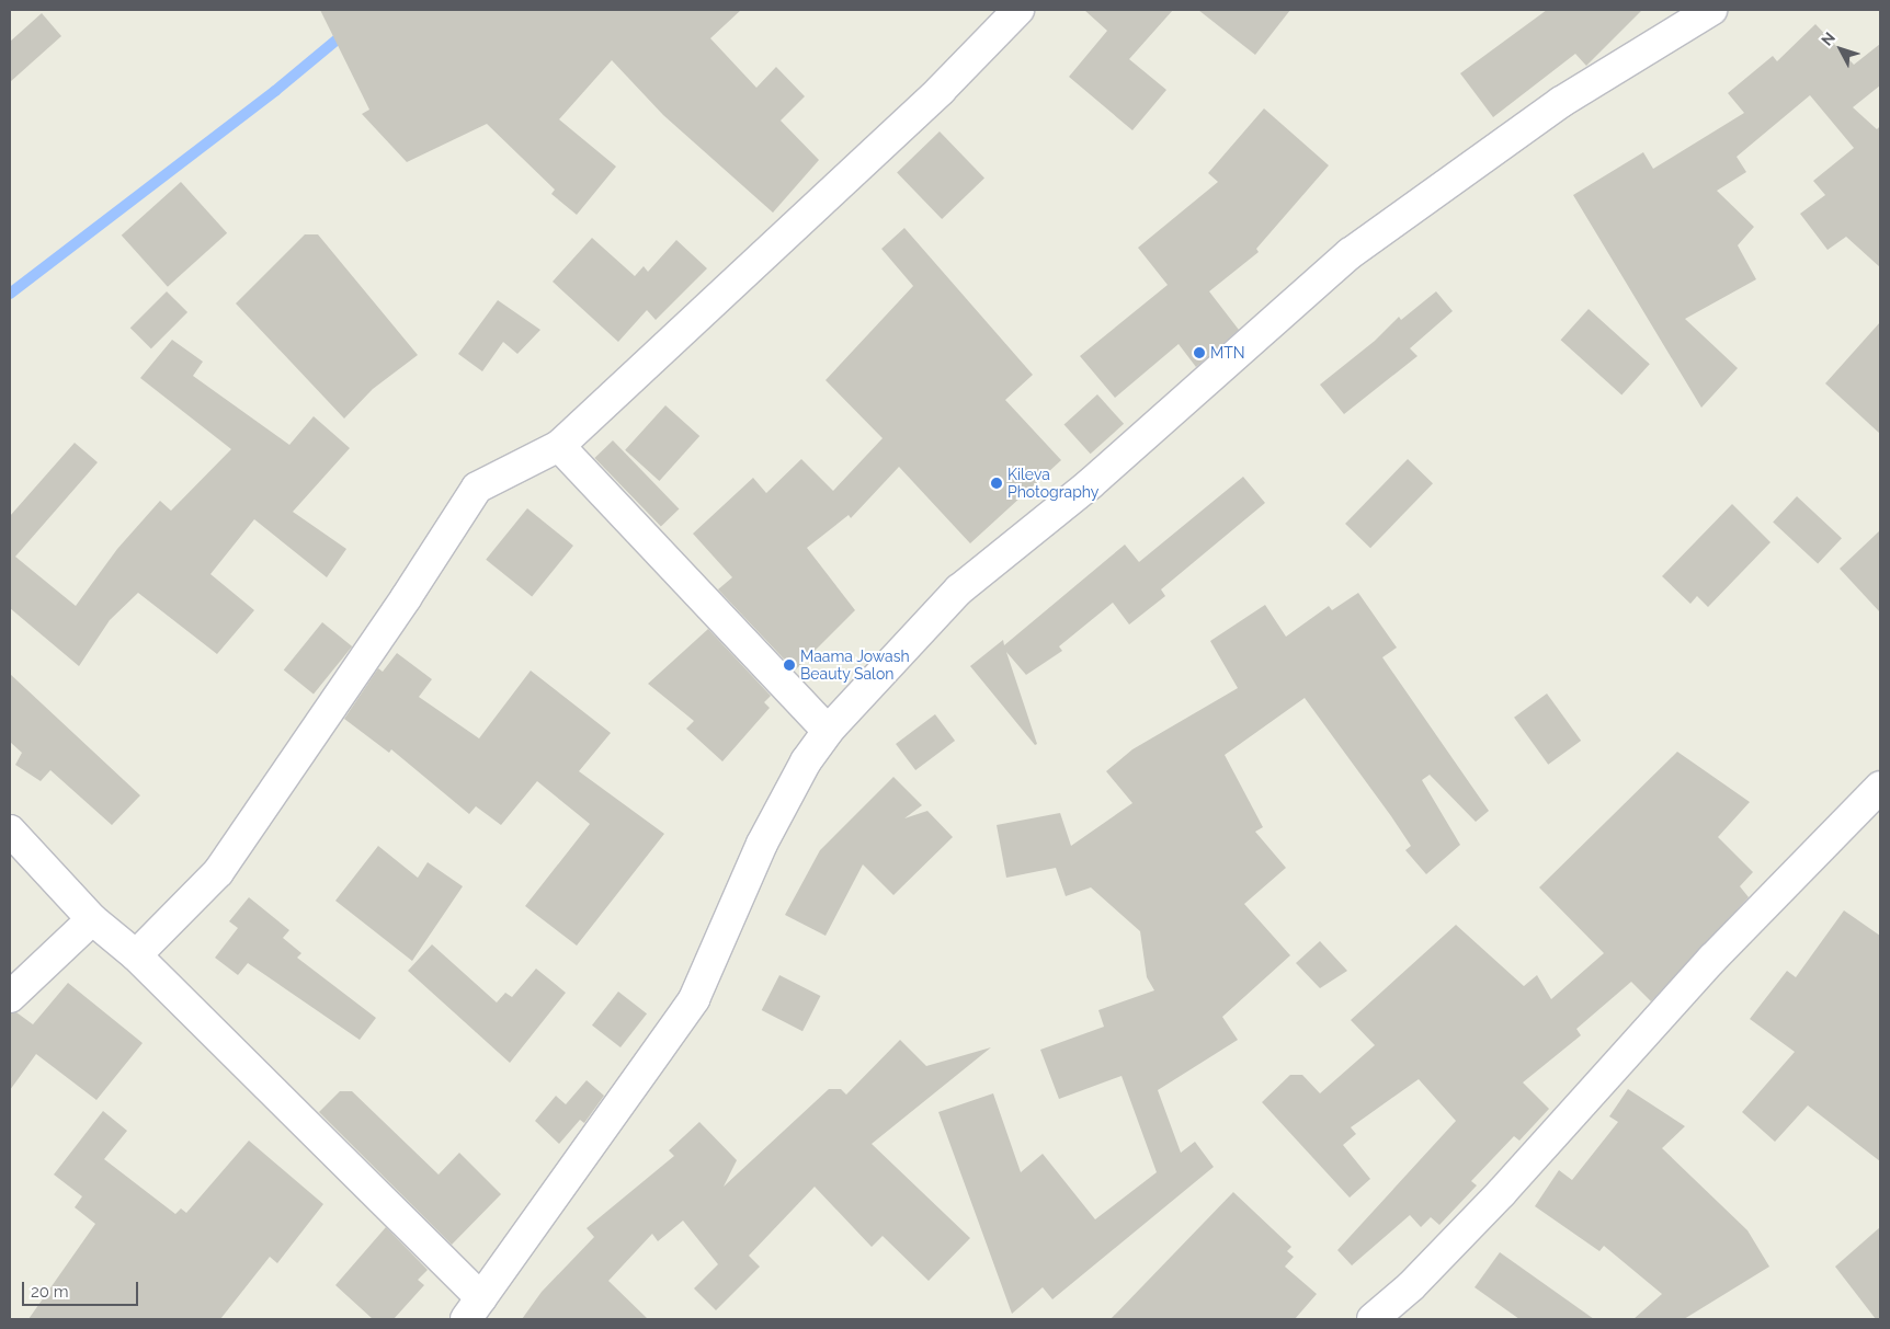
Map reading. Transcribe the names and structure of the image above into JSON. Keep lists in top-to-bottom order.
{
  "places": ["MTN", "Kileva Photography", "Maama Jowash Beauty Salon"],
  "scale_bar": "20 m",
  "north": "top left"
}
